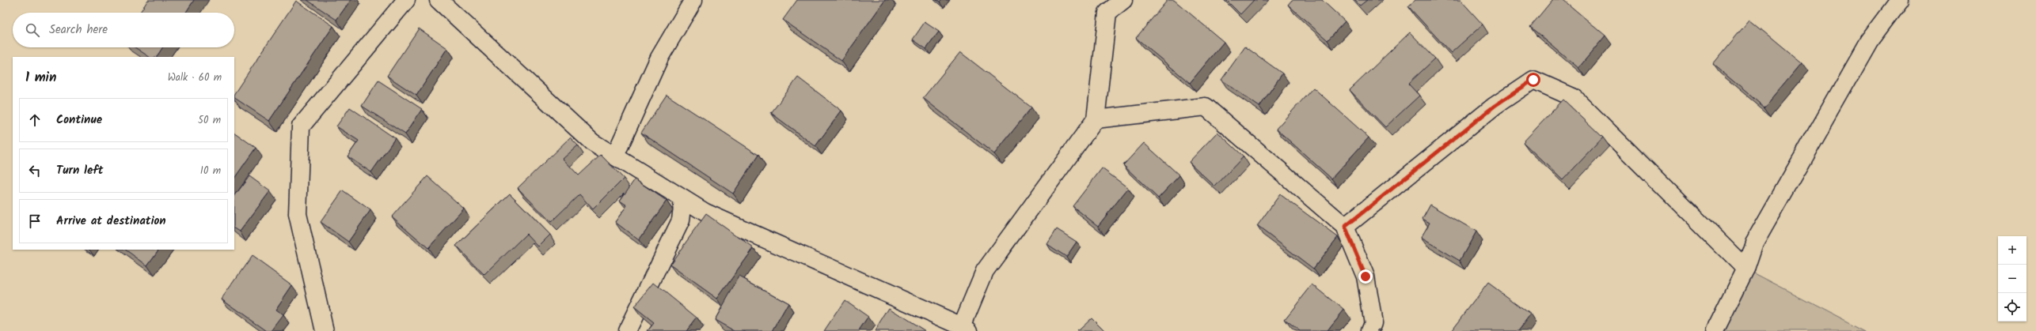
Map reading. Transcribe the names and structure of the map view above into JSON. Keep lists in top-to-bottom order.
{
  "page": {
    "search": "Search here",
    "heading": ["1 min", "Walk · 60 m"],
    "list": [
      ["Continue", "50 m"],
      ["Turn left", "10 m"],
      "Arrive at destination"
    ],
    "map_buttons": ["+", "−"]
  }
}
